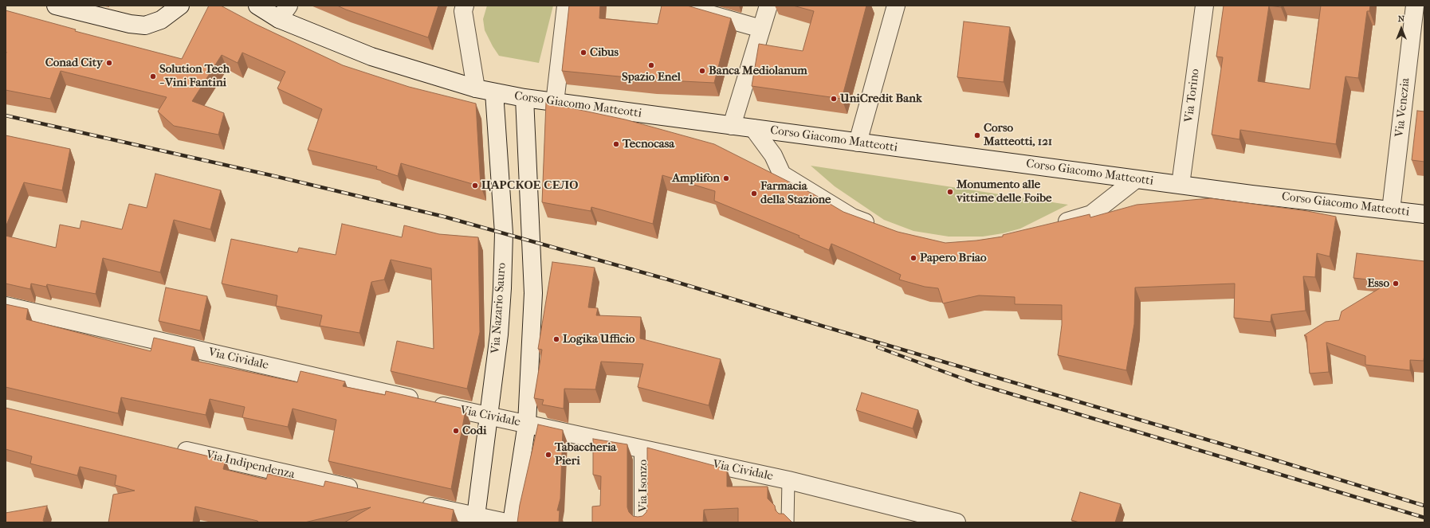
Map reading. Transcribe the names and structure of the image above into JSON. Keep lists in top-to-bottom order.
{
  "streets": {
    "street": [
      "Via Torino",
      "Corso Giacomo Matteotti",
      "Via Venezia",
      "Via Nazario Sauro",
      "Via Cividale",
      "Via Indipendenza",
      "Via Isonzo"
    ]
  },
  "crossings": [
    ["Via Torino", "Corso Giacomo Matteotti"],
    ["Corso Giacomo Matteotti", "Via Venezia"],
    ["Corso Giacomo Matteotti", "Via Nazario Sauro"],
    ["Via Nazario Sauro", "Via Cividale"],
    ["Via Cividale", "Via Isonzo"]
  ],
  "places": [
    "Cibus",
    "Conad City",
    "Spazio Enel",
    "Banca Mediolanum",
    "Solution Tech - Vini Fantini",
    "UniCredit Bank",
    "Corso Matteotti, 121",
    "Tecnocasa",
    "Amplifon",
    "ЦАРСКОЕ СЕЛО",
    "Monumento alle vittime delle Foibe",
    "Farmacia della Stazione",
    "Papero Briao",
    "Esso",
    "Logika Ufficio",
    "Codi",
    "Tabaccheria Pieri"
  ],
  "north": "top"
}
